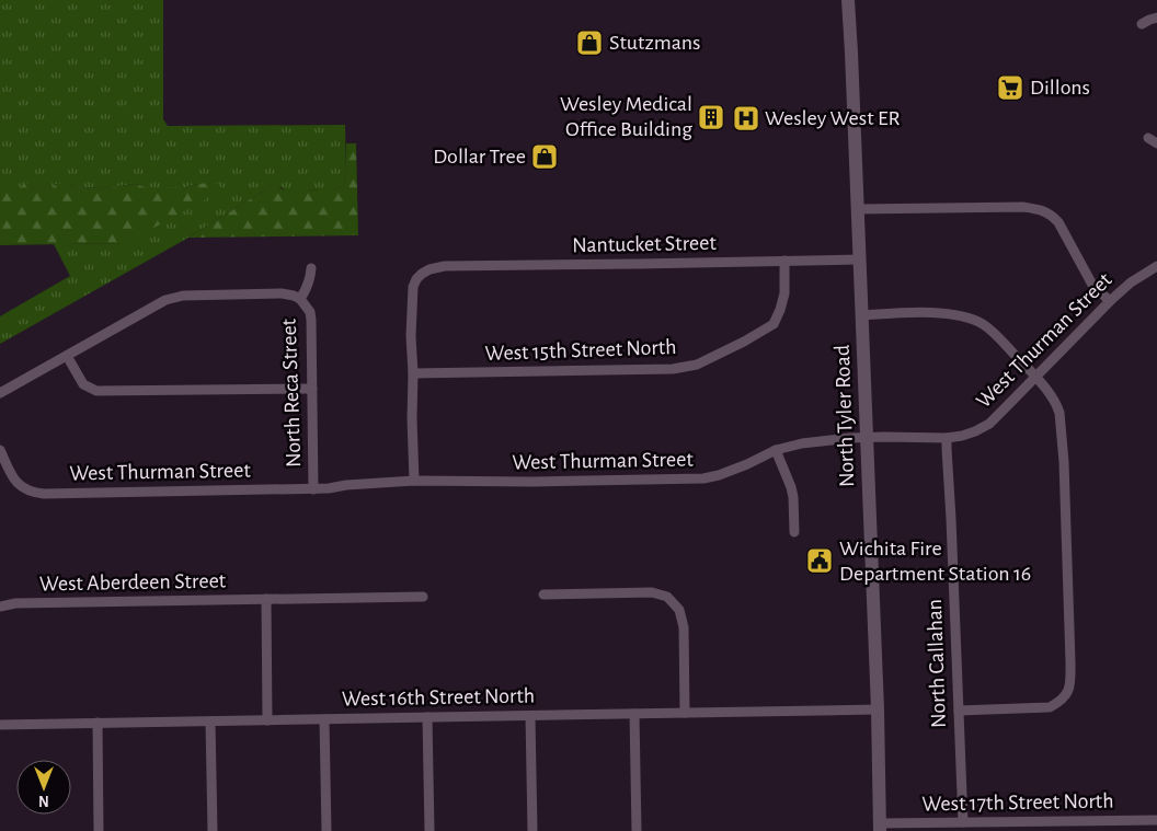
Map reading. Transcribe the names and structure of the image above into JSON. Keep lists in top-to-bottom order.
{
  "streets": {
    "main road": ["North Tyler Road"],
    "street": [
      "Nantucket Street",
      "West Thurman Street",
      "West 15th Street North",
      "North Reca Street",
      "West Aberdeen Street",
      "North Callahan",
      "West 16th Street North",
      "West 17th Street North"
    ]
  },
  "crossings": [
    ["Nantucket Street", "West 15th Street North"],
    ["Nantucket Street", "North Tyler Road"],
    ["West Thurman Street", "North Reca Street"],
    ["West Thurman Street", "North Tyler Road"],
    ["West Thurman Street", "North Callahan"],
    ["North Tyler Road", "West 16th Street North"],
    ["North Tyler Road", "West 17th Street North"],
    ["North Callahan", "West 17th Street North"]
  ],
  "places": {
    "shop": ["Stutzmans", "Dollar Tree"],
    "supermarket": ["Dillons"],
    "building": ["Wesley Medical Office Building"],
    "hospital": ["Wesley West ER"],
    "public building": ["Wichita Fire Department Station 16"]
  },
  "north": "bottom"
}
